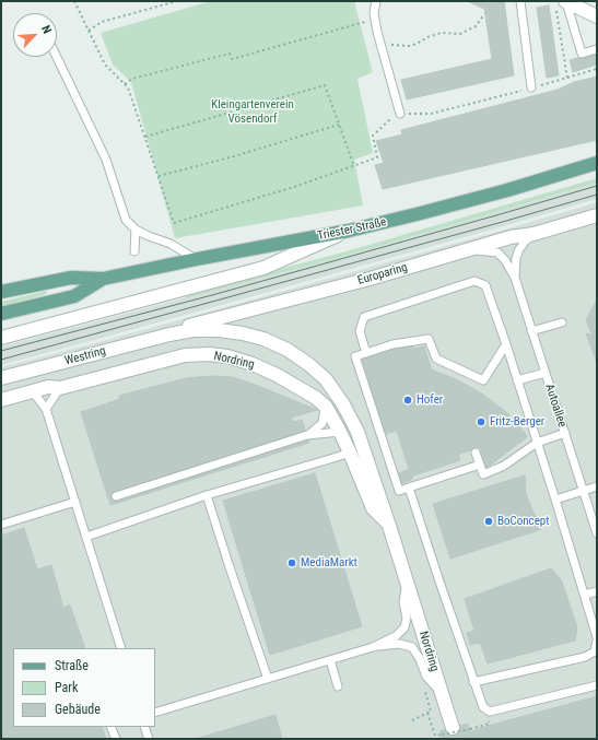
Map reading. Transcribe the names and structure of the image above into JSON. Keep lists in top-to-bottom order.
{
  "streets": {
    "main road": ["Triester Straße"],
    "street": ["Europaring", "Westring", "Nordring"],
    "lane": ["Autoallee"]
  },
  "crossings": [
    ["Europaring", "Westring"],
    ["Europaring", "Nordring"],
    ["Europaring", "Autoallee"],
    ["Westring", "Nordring"]
  ],
  "parks": ["Kleingartenverein Vösendorf"],
  "places": [
    "Hofer",
    "Fritz-Berger",
    "BoConcept",
    "MediaMarkt"
  ],
  "legend": ["Straße", "Park", "Gebäude"],
  "north": "top right"
}
